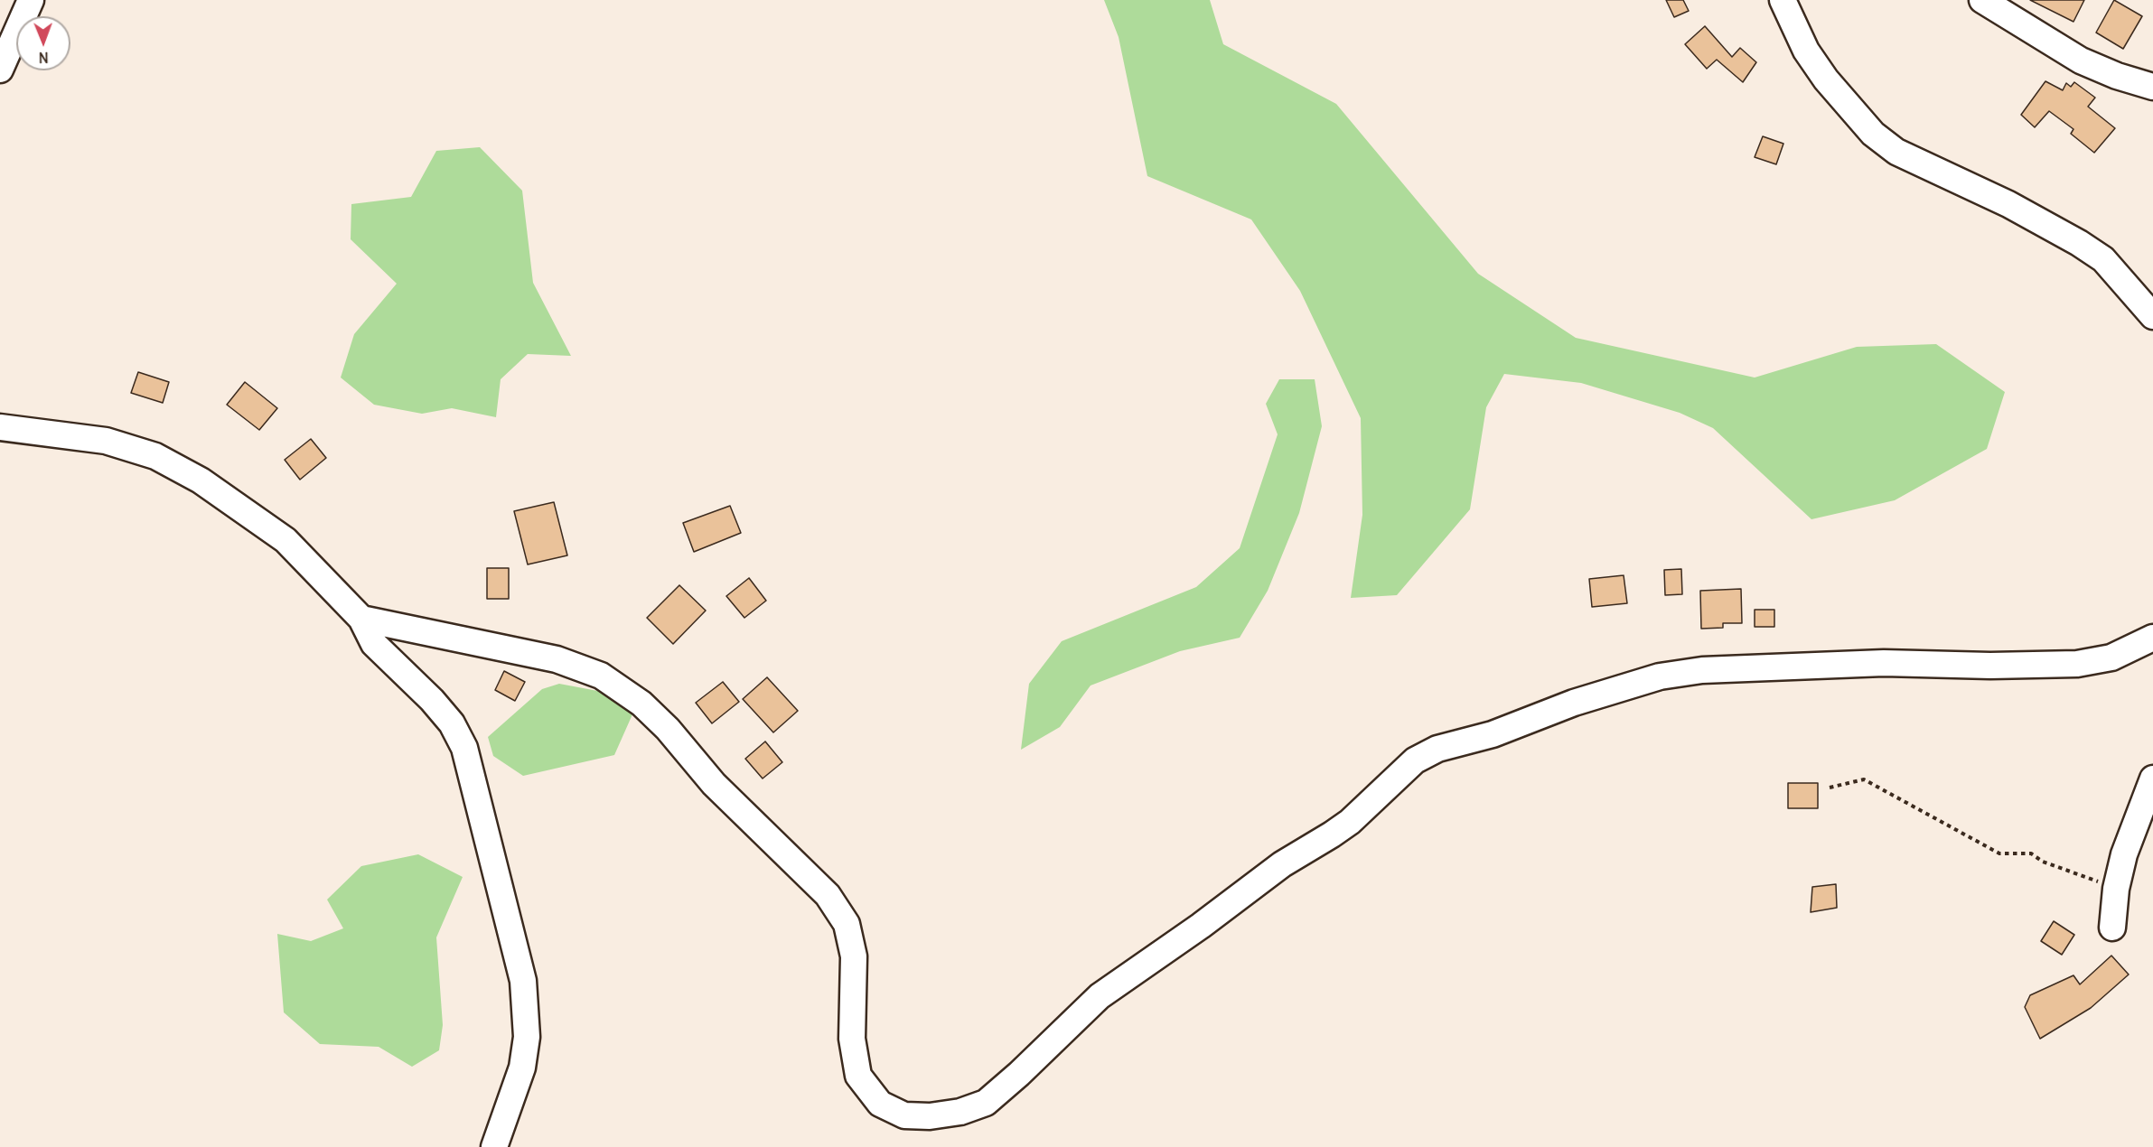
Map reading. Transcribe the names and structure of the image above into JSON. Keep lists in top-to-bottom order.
{
  "north": "bottom"
}
